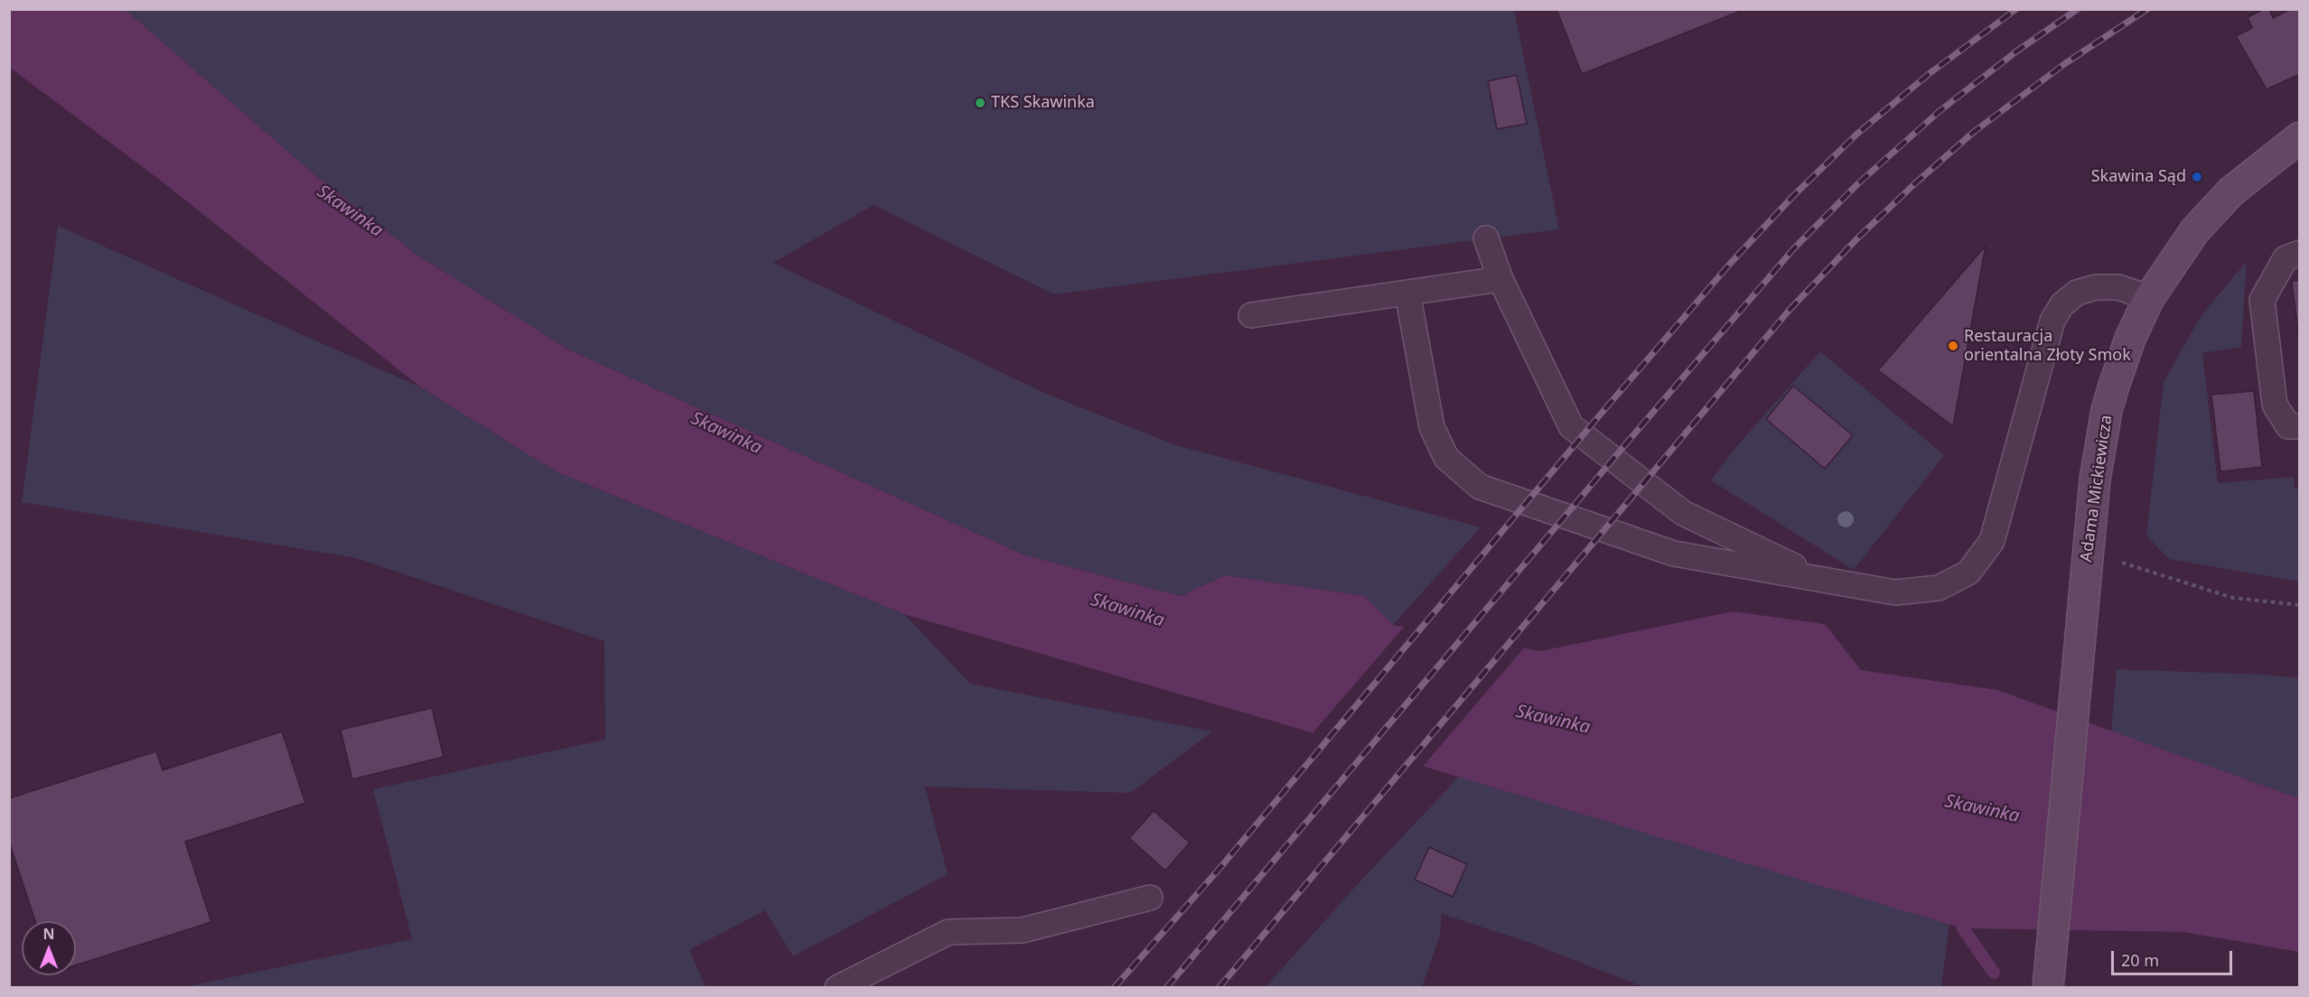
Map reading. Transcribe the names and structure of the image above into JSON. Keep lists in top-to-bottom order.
{
  "streets": {
    "main road": ["Adama Mickiewicza"]
  },
  "water": ["Skawinka"],
  "places": ["TKS Skawinka", "Skawina Sąd", "Restauracja orientalna Złoty Smok"],
  "scale_bar": "20 m",
  "north": "top"
}
